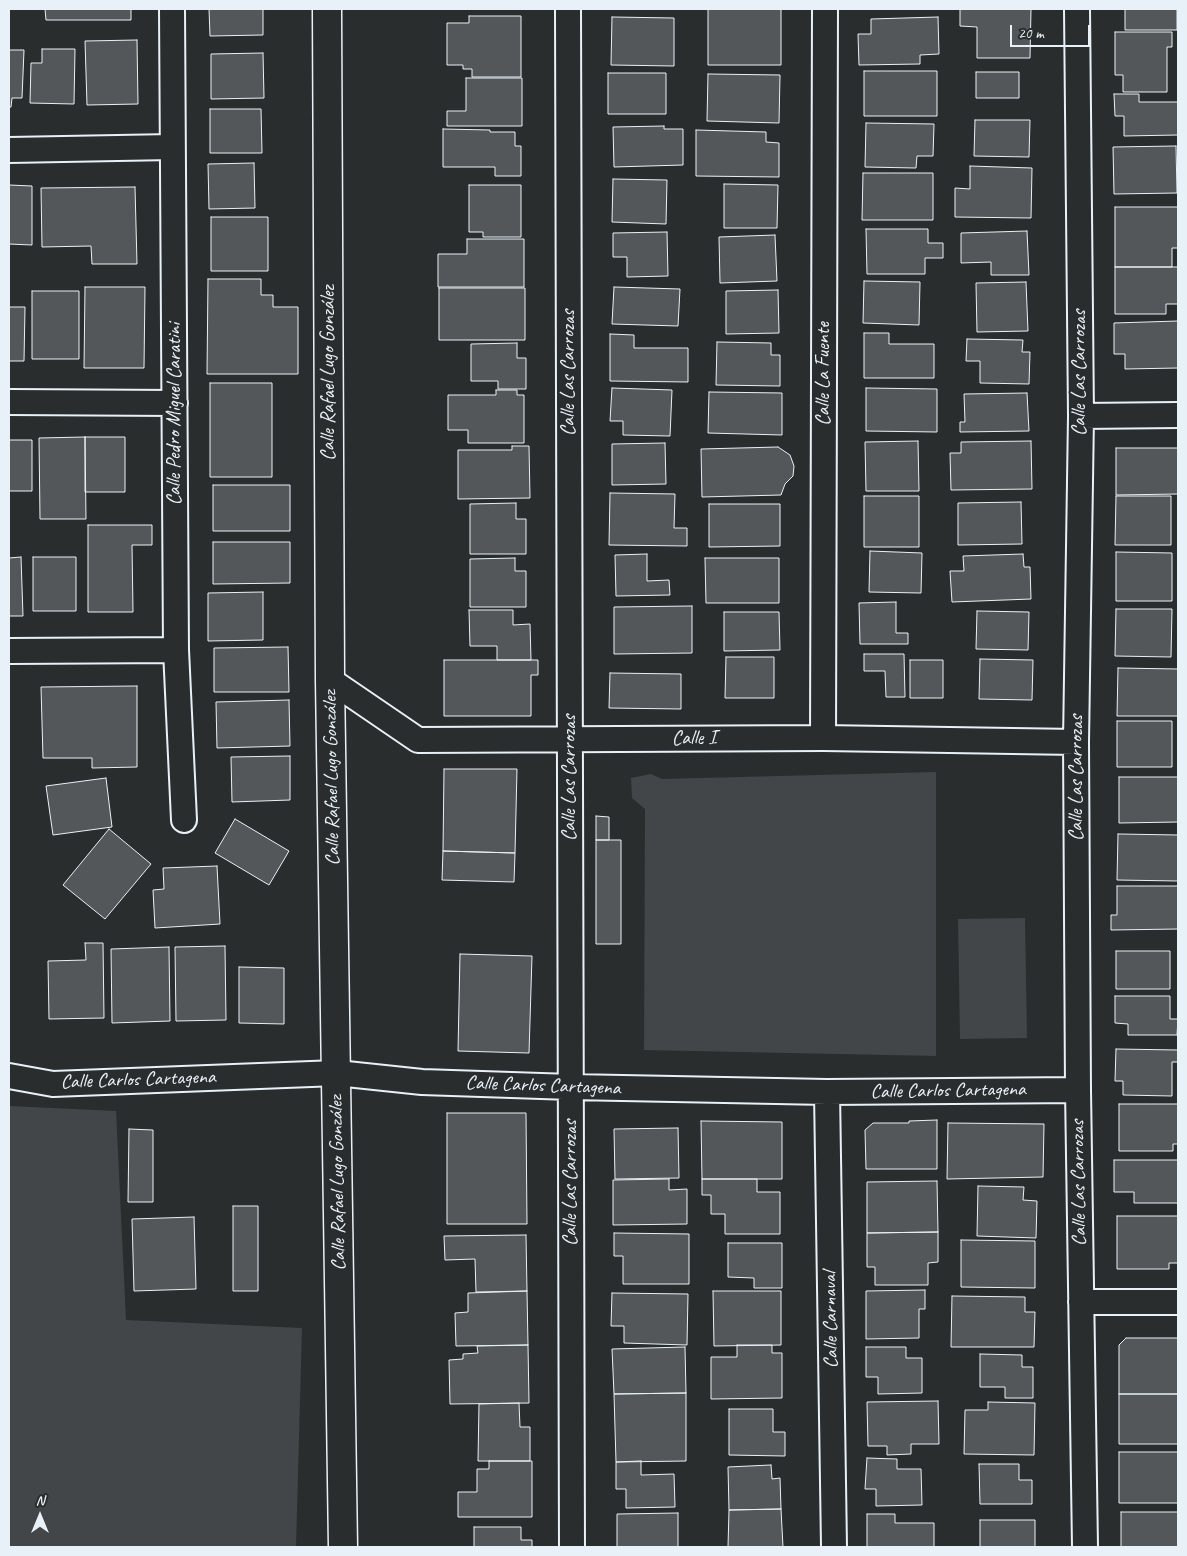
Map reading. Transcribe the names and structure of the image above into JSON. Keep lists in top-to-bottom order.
{
  "streets": {
    "street": [
      "Calle Rafael Lugo González",
      "Calle Las Carrozas",
      "Calle La Fuente",
      "Calle Pedro Miguel Caratini",
      "Calle I",
      "Calle Carlos Cartagena",
      "Calle Carnaval"
    ]
  },
  "crossings": [
    ["Calle Rafael Lugo González", "Calle I"],
    ["Calle Rafael Lugo González", "Calle Carlos Cartagena"],
    ["Calle Las Carrozas", "Calle I"],
    ["Calle Las Carrozas", "Calle Carlos Cartagena"],
    ["Calle La Fuente", "Calle I"],
    ["Calle Carlos Cartagena", "Calle Carnaval"]
  ],
  "scale_bar": "20 m",
  "north": "top"
}
